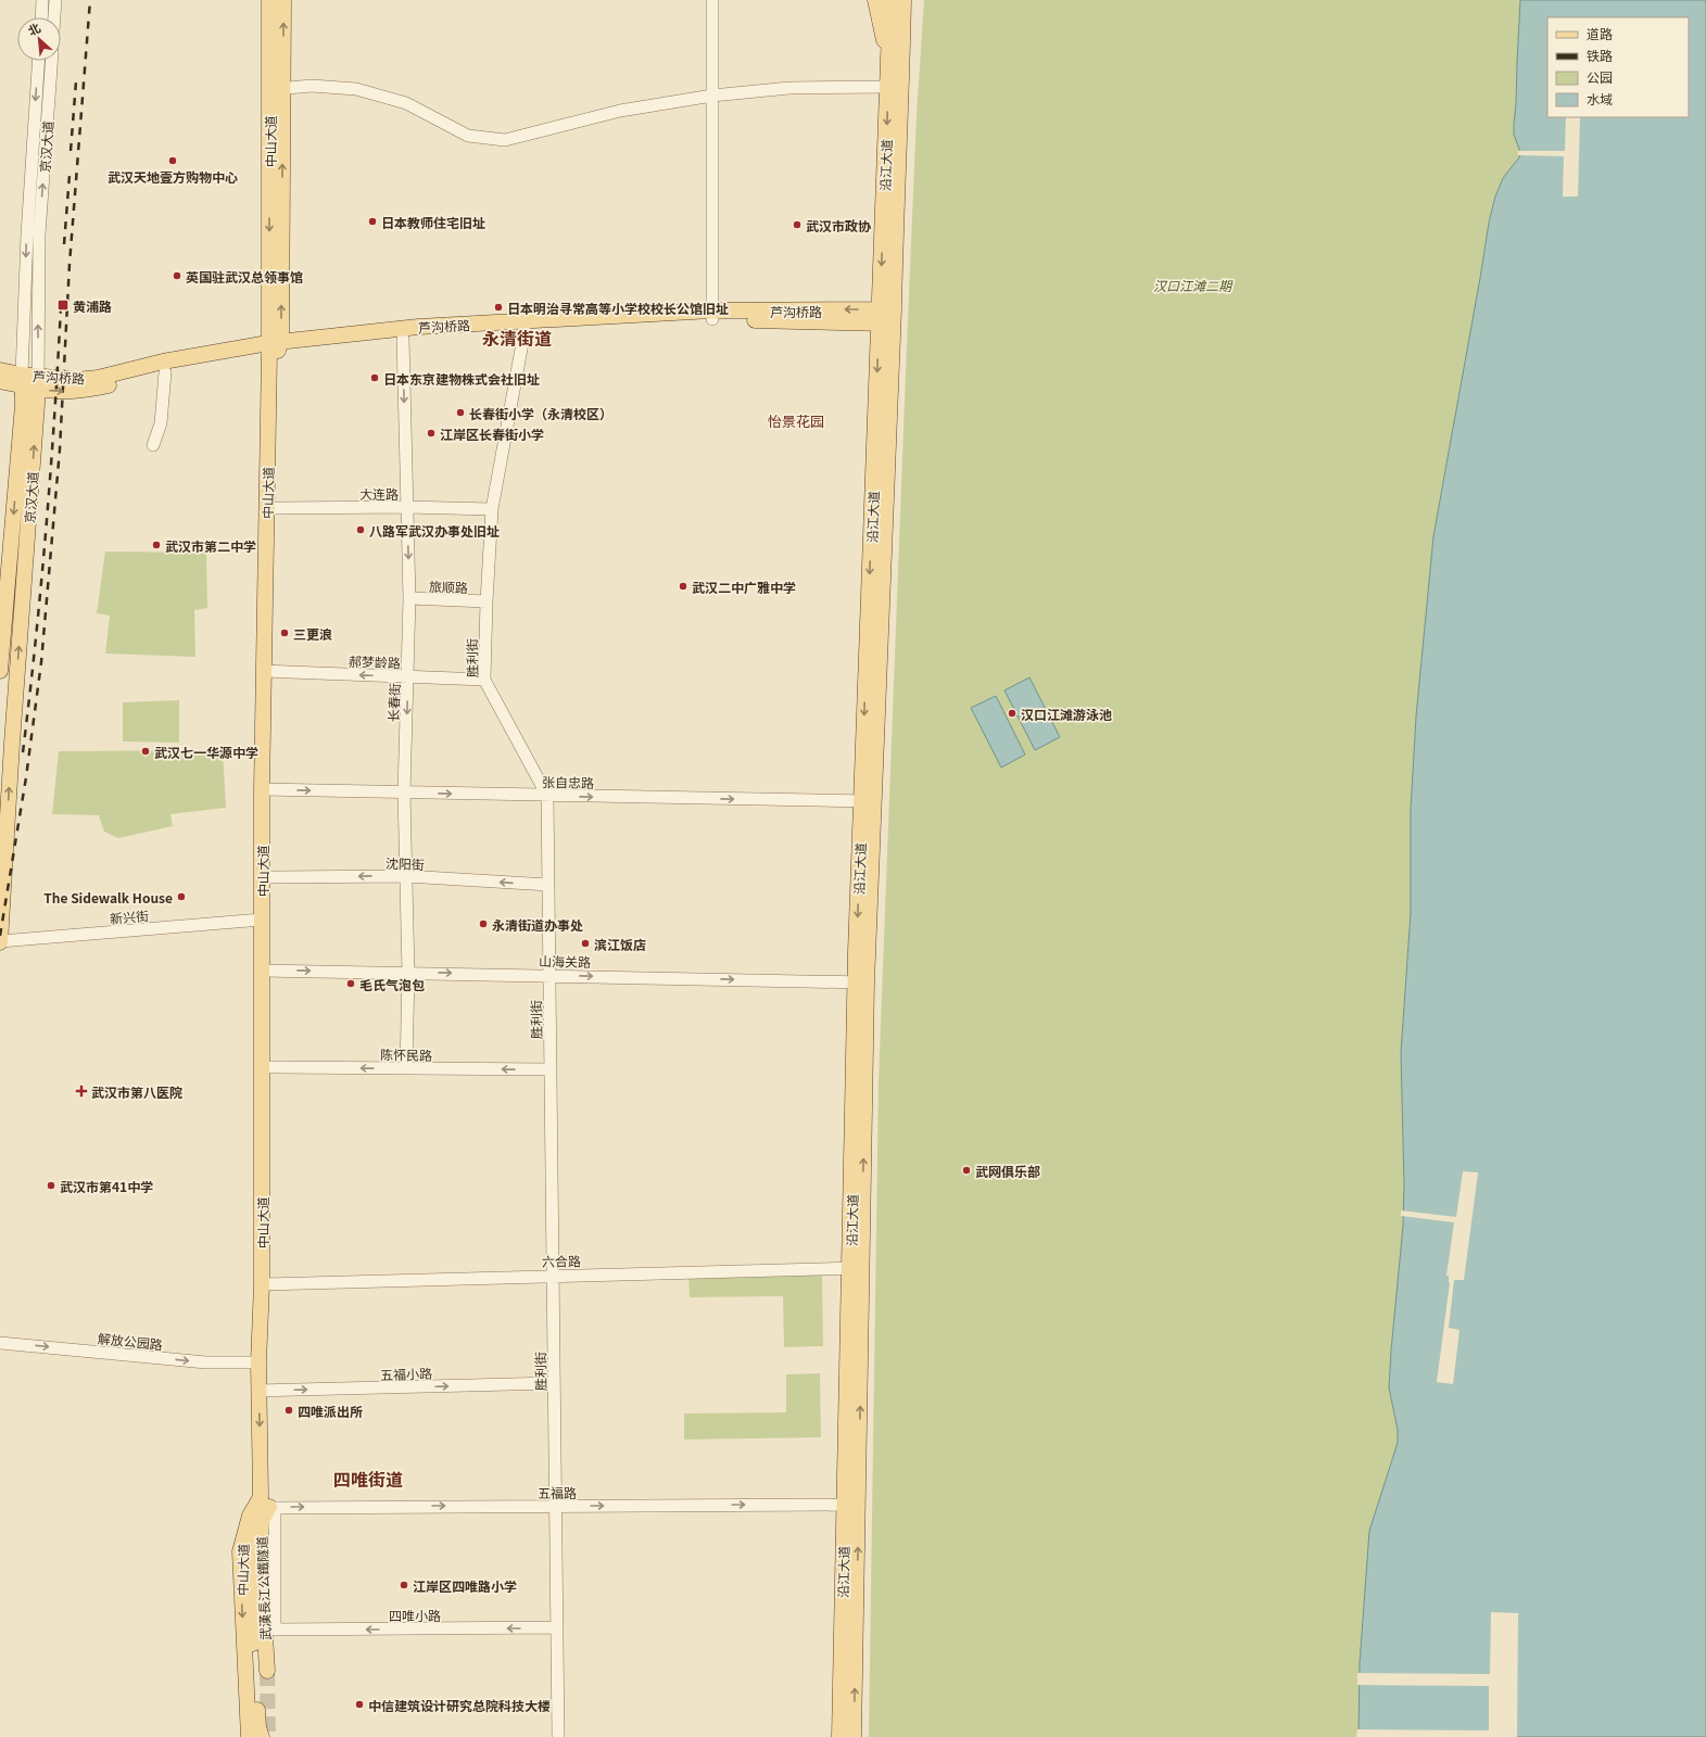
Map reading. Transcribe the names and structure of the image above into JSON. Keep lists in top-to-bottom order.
{
  "streets": {
    "main road": [
      "中山大道",
      "京汉大道",
      "沿江大道",
      "芦沟桥路",
      "武漢長江公鐵隧道"
    ],
    "street": [
      "大连路",
      "旅顺路",
      "胜利街",
      "郝梦龄路",
      "长春街",
      "张自忠路",
      "沈阳街",
      "新兴街",
      "山海关路",
      "陈怀民路",
      "六合路",
      "解放公园路",
      "五福小路",
      "五福路",
      "四唯小路"
    ]
  },
  "crossings": [
    ["中山大道", "芦沟桥路"],
    ["中山大道", "大连路"],
    ["中山大道", "郝梦龄路"],
    ["中山大道", "张自忠路"],
    ["中山大道", "沈阳街"],
    ["中山大道", "新兴街"],
    ["中山大道", "山海关路"],
    ["中山大道", "陈怀民路"],
    ["中山大道", "六合路"],
    ["中山大道", "解放公园路"],
    ["中山大道", "五福小路"],
    ["中山大道", "五福路"],
    ["中山大道", "武漢長江公鐵隧道"],
    ["中山大道", "四唯小路"],
    ["京汉大道", "芦沟桥路"],
    ["京汉大道", "新兴街"],
    ["沿江大道", "芦沟桥路"],
    ["沿江大道", "张自忠路"],
    ["沿江大道", "山海关路"],
    ["沿江大道", "六合路"],
    ["沿江大道", "五福路"],
    ["芦沟桥路", "胜利街"],
    ["芦沟桥路", "长春街"],
    ["大连路", "胜利街"],
    ["大连路", "长春街"],
    ["旅顺路", "胜利街"],
    ["旅顺路", "长春街"],
    ["胜利街", "郝梦龄路"],
    ["胜利街", "张自忠路"],
    ["胜利街", "沈阳街"],
    ["胜利街", "山海关路"],
    ["胜利街", "陈怀民路"],
    ["胜利街", "六合路"],
    ["胜利街", "五福小路"],
    ["胜利街", "五福路"],
    ["胜利街", "四唯小路"],
    ["郝梦龄路", "长春街"],
    ["长春街", "张自忠路"],
    ["长春街", "沈阳街"],
    ["长春街", "山海关路"],
    ["长春街", "陈怀民路"],
    ["五福路", "武漢長江公鐵隧道"]
  ],
  "one_way": [
    "郝梦龄路",
    "长春街",
    "张自忠路",
    "沈阳街",
    "山海关路",
    "陈怀民路",
    "解放公园路",
    "五福小路",
    "五福路",
    "四唯小路"
  ],
  "districts": ["永清街道", "怡景花园", "四唯街道"],
  "parks": ["汉口江滩二期"],
  "places": {
    "other": [
      "武汉天地壹方购物中心",
      "日本教师住宅旧址",
      "武汉市政协",
      "英国驻武汉总领事馆",
      "日本明治寻常高等小学校校长公馆旧址",
      "日本东京建物株式会社旧址",
      "长春街小学（永清校区）",
      "江岸区长春街小学",
      "八路军武汉办事处旧址",
      "武汉市第二中学",
      "武汉二中广雅中学",
      "三更浪",
      "汉口江滩游泳池",
      "武汉七一华源中学",
      "The Sidewalk House",
      "永清街道办事处",
      "滨江饭店",
      "毛氏气泡包",
      "武网俱乐部",
      "武汉市第41中学",
      "四唯派出所",
      "江岸区四唯路小学",
      "中信建筑设计研究总院科技大楼"
    ],
    "transit": ["黄浦路"],
    "health": ["武汉市第八医院"]
  },
  "legend": [
    "道路",
    "铁路",
    "公园",
    "水域"
  ],
  "north": "top left"
}
